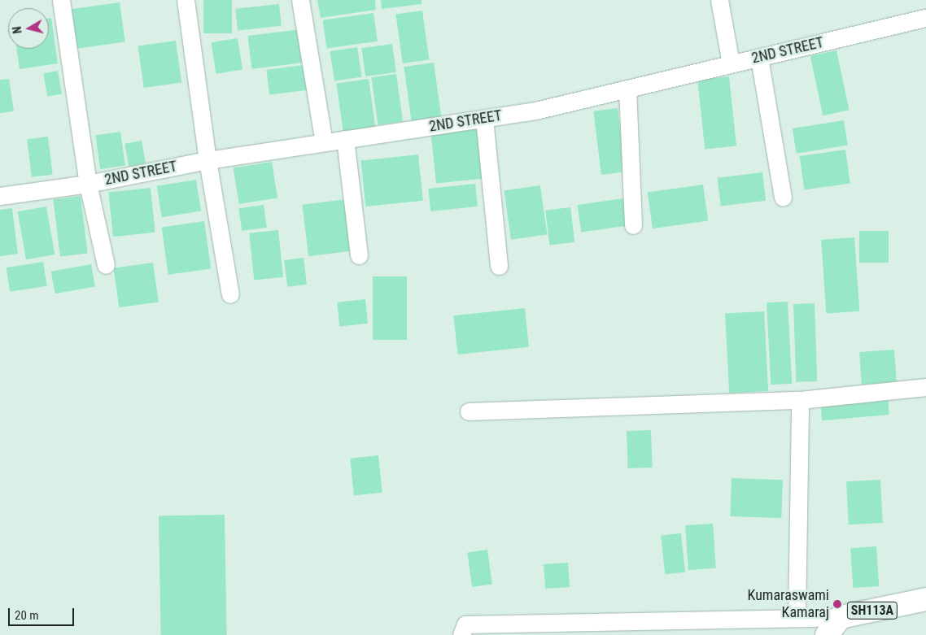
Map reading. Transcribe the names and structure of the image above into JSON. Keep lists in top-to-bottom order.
{
  "streets": {
    "main road": ["SH113A"],
    "street": ["2ND STREET"]
  },
  "places": ["Kumaraswami Kamaraj"],
  "scale_bar": "20 m",
  "north": "left"
}
